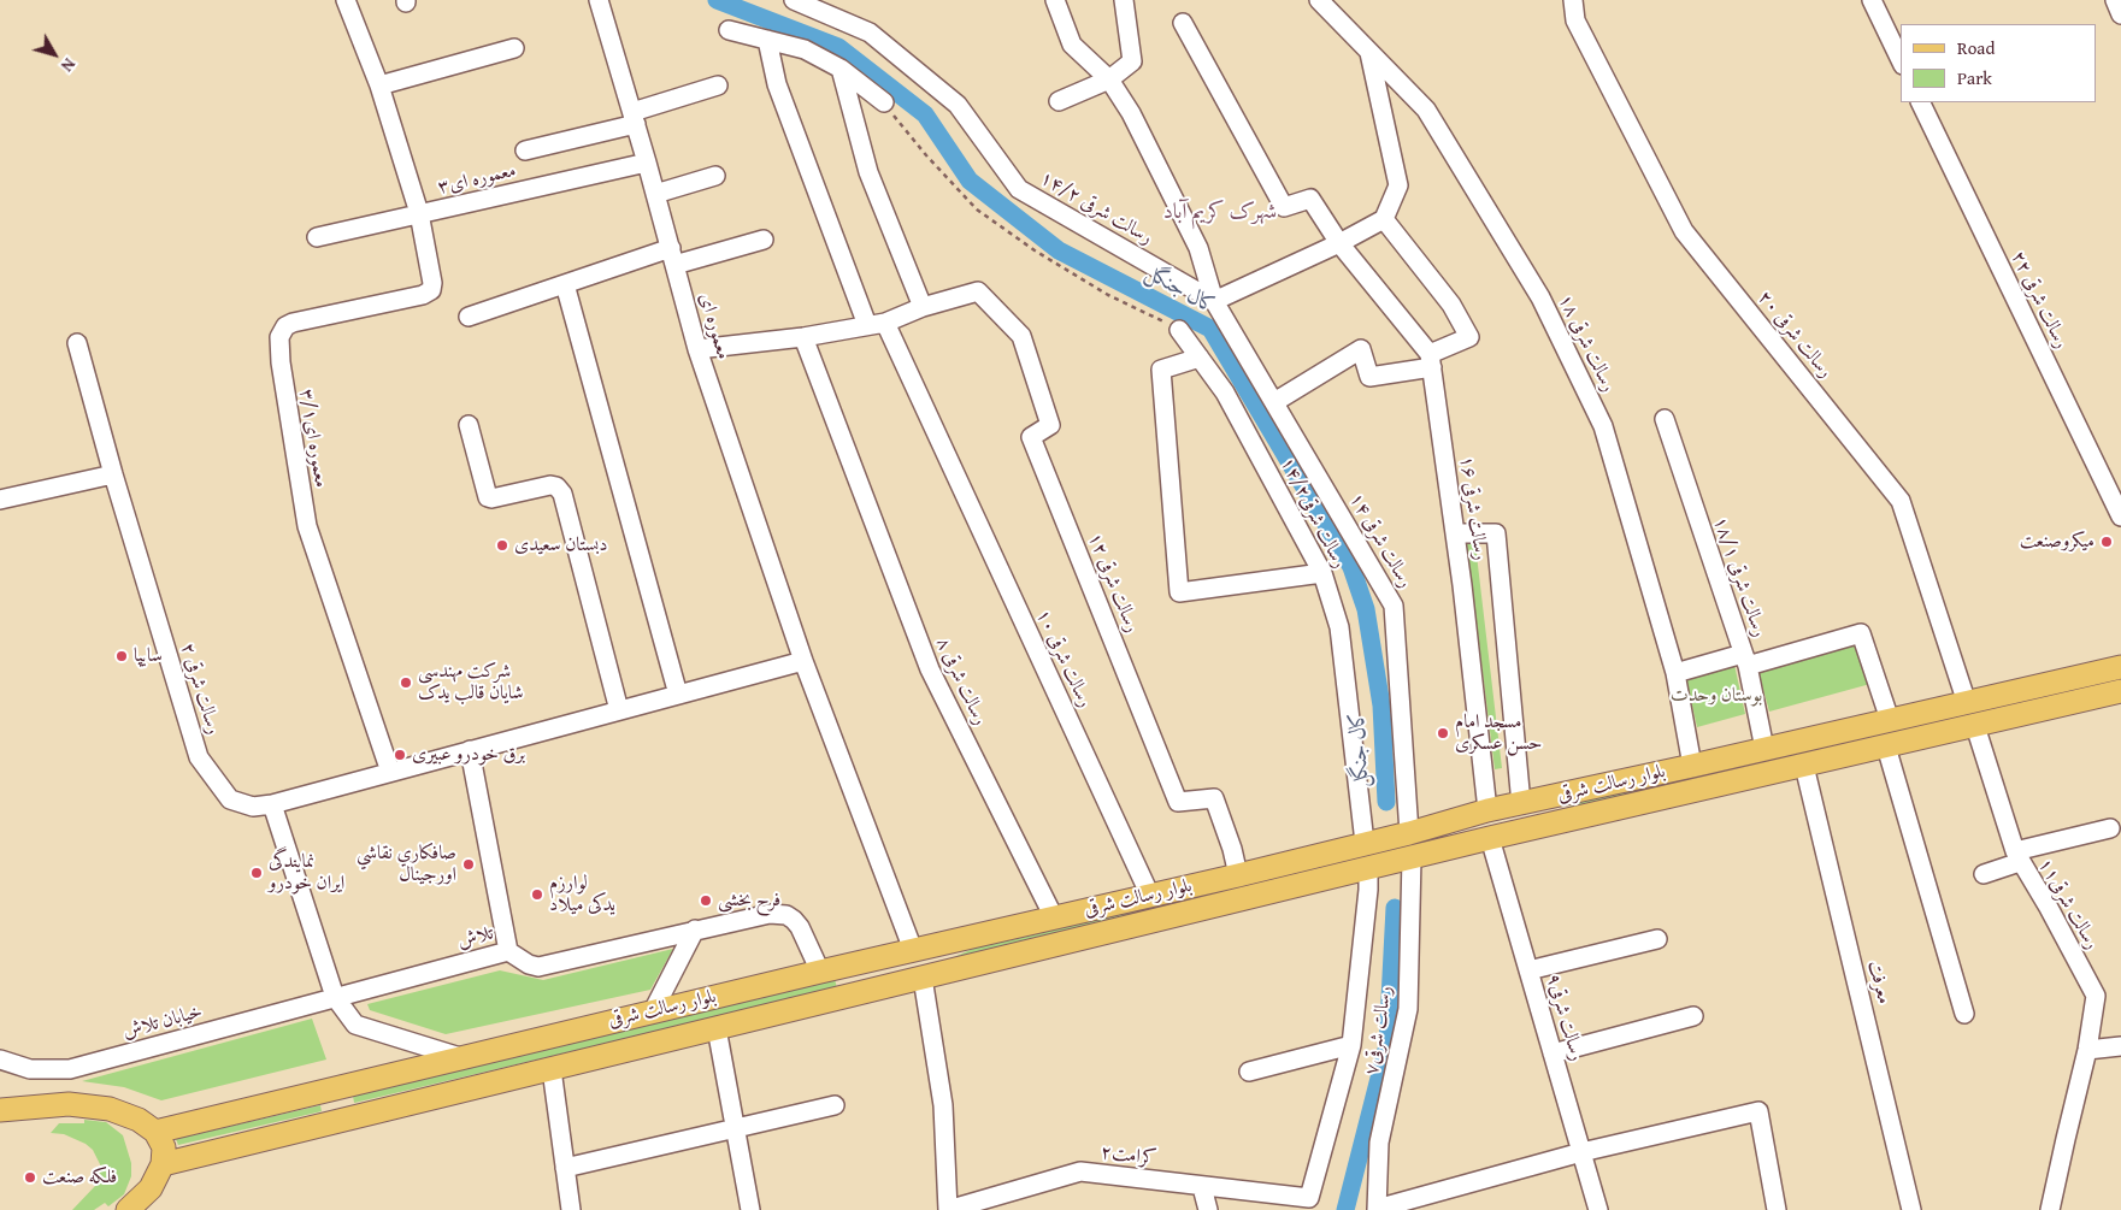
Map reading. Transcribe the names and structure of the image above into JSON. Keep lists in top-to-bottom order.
{
  "streets": {
    "main road": ["بلوار رسالت شرقی"],
    "street": [
      "معموره ای۳",
      "رسالت شرقی ۱۴/۲",
      "رسالت شرقی ۲۲",
      "معموره ای",
      "رسالت شرقی ۲۰",
      "رسالت شرقی ۱۸",
      "معموره ای۳/۱",
      "رسالت شرقی ۱۶",
      "رسالت شرقی۱۴/۲",
      "رسالت شرقی ۱۴",
      "رسالت شرقی ۱۸/۱",
      "رسالت شرقی ۱۲",
      "رسالت شرقی ۱۰",
      "رسالت شرقی ۸",
      "رسالت شرقی ۲",
      "رسالت شرقی۱۱",
      "تلاش",
      "معرفت",
      "رسالت شرقی۹",
      "خیابان تلاش",
      "رسالت شرقی۷",
      "کرامت۲"
    ]
  },
  "crossings": [
    ["معموره ای۳", "معموره ای"],
    ["معموره ای۳", "معموره ای۳/۱"],
    ["رسالت شرقی ۱۴/۲", "رسالت شرقی ۱۴"],
    ["معموره ای", "رسالت شرقی ۲"],
    ["معموره ای", "بلوار رسالت شرقی"],
    ["رسالت شرقی ۲۰", "بلوار رسالت شرقی"],
    ["رسالت شرقی ۱۸", "بلوار رسالت شرقی"],
    ["معموره ای۳/۱", "رسالت شرقی ۲"],
    ["رسالت شرقی ۱۶", "بلوار رسالت شرقی"],
    ["رسالت شرقی۱۴/۲", "بلوار رسالت شرقی"],
    ["رسالت شرقی ۱۴", "بلوار رسالت شرقی"],
    ["رسالت شرقی ۱۸/۱", "بلوار رسالت شرقی"],
    ["رسالت شرقی ۱۲", "بلوار رسالت شرقی"],
    ["رسالت شرقی ۱۰", "بلوار رسالت شرقی"],
    ["رسالت شرقی ۸", "بلوار رسالت شرقی"],
    ["بلوار رسالت شرقی", "رسالت شرقی۱۱"],
    ["بلوار رسالت شرقی", "تلاش"],
    ["بلوار رسالت شرقی", "معرفت"],
    ["بلوار رسالت شرقی", "رسالت شرقی۹"],
    ["بلوار رسالت شرقی", "رسالت شرقی۷"],
    ["تلاش", "خیابان تلاش"]
  ],
  "districts": ["شهرک کریم آباد"],
  "water": ["کال جنگل"],
  "parks": ["بوستان وحدت"],
  "places": [
    "میکروصنعت",
    "دبستان سعیدی",
    "سایپا",
    "شرکت مهندسی شایان قالب یدک",
    "مسجد امام حسن عسکری",
    "برق خودرو عبیری",
    "صافكاري نقاشي اورجينال",
    "نمایندگی ایران خودرو",
    "لوارزم یدکی میلاد",
    "فرح بخشی",
    "فلکه صنعت"
  ],
  "legend": ["Road", "Park"],
  "north": "bottom right"
}
